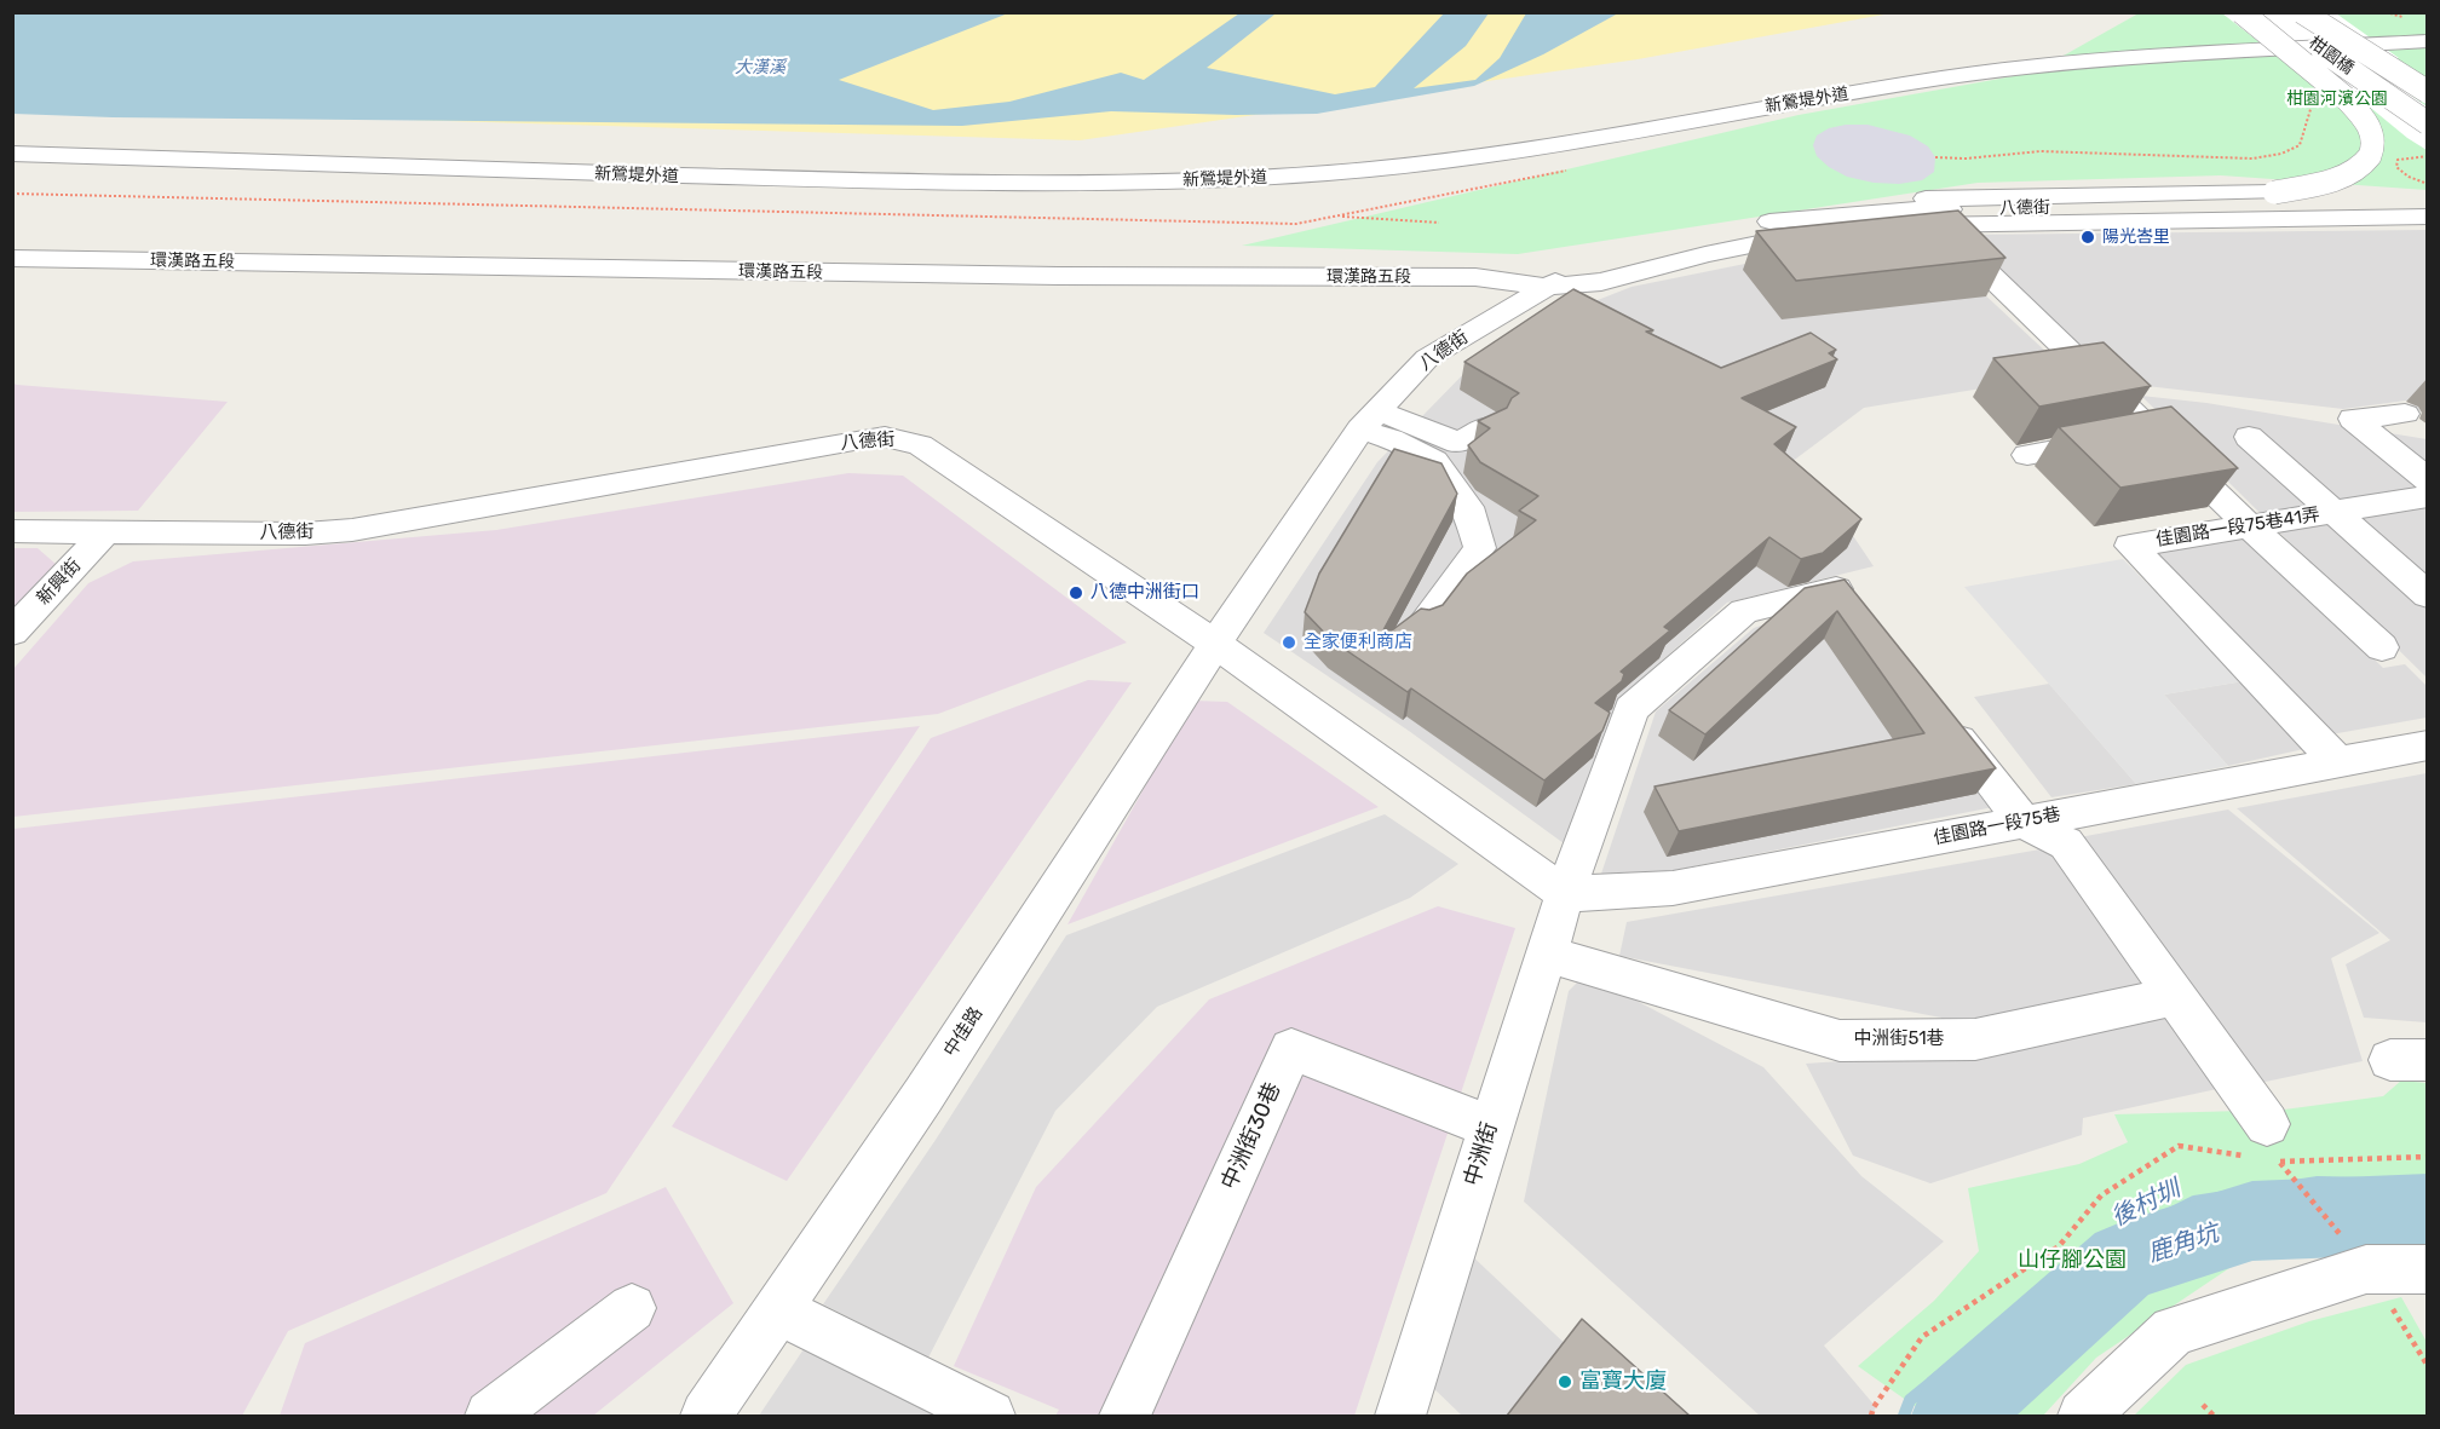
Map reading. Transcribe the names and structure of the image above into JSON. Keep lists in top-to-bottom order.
{
  "streets": {
    "street": [
      "柑園橋",
      "新鶯堤外道",
      "八德街",
      "環漢路五段",
      "佳園路一段75巷41弄",
      "新興街",
      "佳園路一段75巷",
      "中佳路",
      "中洲街51巷",
      "中洲街30巷",
      "中洲街"
    ]
  },
  "crossings": [
    ["八德街", "環漢路五段"],
    ["八德街", "新興街"],
    ["八德街", "中佳路"],
    ["佳園路一段75巷41弄", "佳園路一段75巷"],
    ["佳園路一段75巷", "中洲街"],
    ["中洲街51巷", "中洲街"],
    ["中洲街30巷", "中洲街"]
  ],
  "water": ["大漢溪", "後村圳", "鹿角坑"],
  "parks": ["柑園河濱公園", "山仔腳公園"],
  "places": [
    "陽光峇里",
    "八德中洲街口",
    "全家便利商店",
    "富寶大廈"
  ]
}
